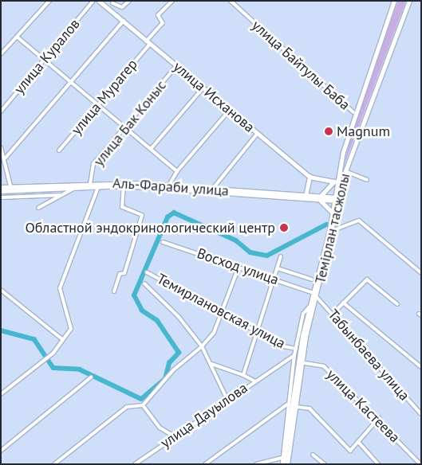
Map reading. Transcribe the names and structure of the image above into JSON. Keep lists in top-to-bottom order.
{
  "streets": {
    "main road": ["улица Исханова", "Аль-Фараби улица", "Темірлан тасжолы"],
    "street": [
      "улица Куралов",
      "улица Байтулы Баба",
      "улица Мурагер",
      "улица Бак Коныс",
      "Восход улица",
      "Темирлановская улица",
      "Табынбаева улица",
      "улица Кастеева",
      "улица Дауылова"
    ]
  },
  "crossings": [
    ["улица Байтулы Баба", "Темірлан тасжолы"],
    ["улица Мурагер", "улица Исханова"],
    ["улица Исханова", "улица Бак Коныс"],
    ["улица Бак Коныс", "Аль-Фараби улица"],
    ["Аль-Фараби улица", "Темірлан тасжолы"],
    ["Темірлан тасжолы", "Восход улица"],
    ["Темірлан тасжолы", "Табынбаева улица"],
    ["Темірлан тасжолы", "улица Кастеева"],
    ["Восход улица", "Табынбаева улица"]
  ],
  "places": ["Magnum", "Областной эндокринологический центр"]
}
